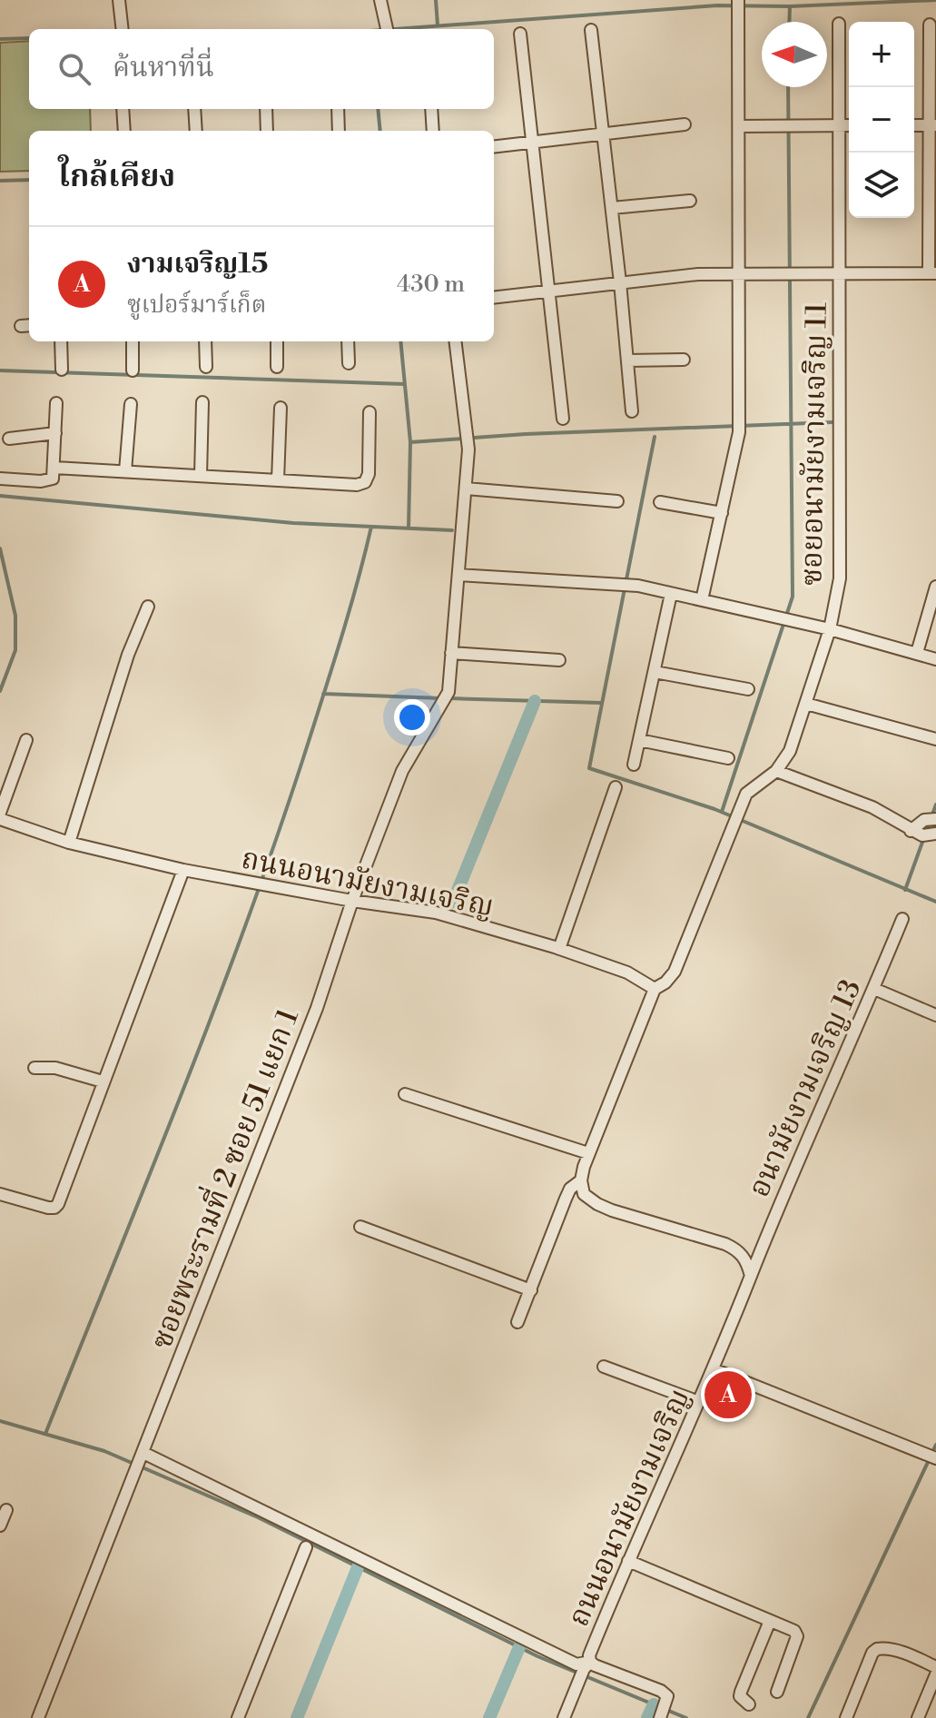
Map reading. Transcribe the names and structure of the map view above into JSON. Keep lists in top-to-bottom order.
{
  "streets": {
    "street": [
      "ซอยอนามัยงามเจริญ 11",
      "ถนนอนามัยงามเจริญ",
      "อนามัยงามเจริญ 13",
      "ซอยพระรามที่ 2 ซอย 51 แยก 1"
    ]
  },
  "crossings": [
    ["ซอยอนามัยงามเจริญ 11", "ถนนอนามัยงามเจริญ"],
    ["ถนนอนามัยงามเจริญ", "อนามัยงามเจริญ 13"],
    ["ถนนอนามัยงามเจริญ", "ซอยพระรามที่ 2 ซอย 51 แยก 1"]
  ],
  "north": "left",
  "page": {
    "map_buttons": ["+", "−"],
    "search": "ค้นหาที่นี่",
    "heading": "ใกล้เคียง",
    "list": [
      {
        "mark": "A",
        "name": "งามเจริญ15",
        "note": "ซูเปอร์มาร์เก็ต",
        "value": "430 m"
      }
    ],
    "pins": "A"
  }
}
